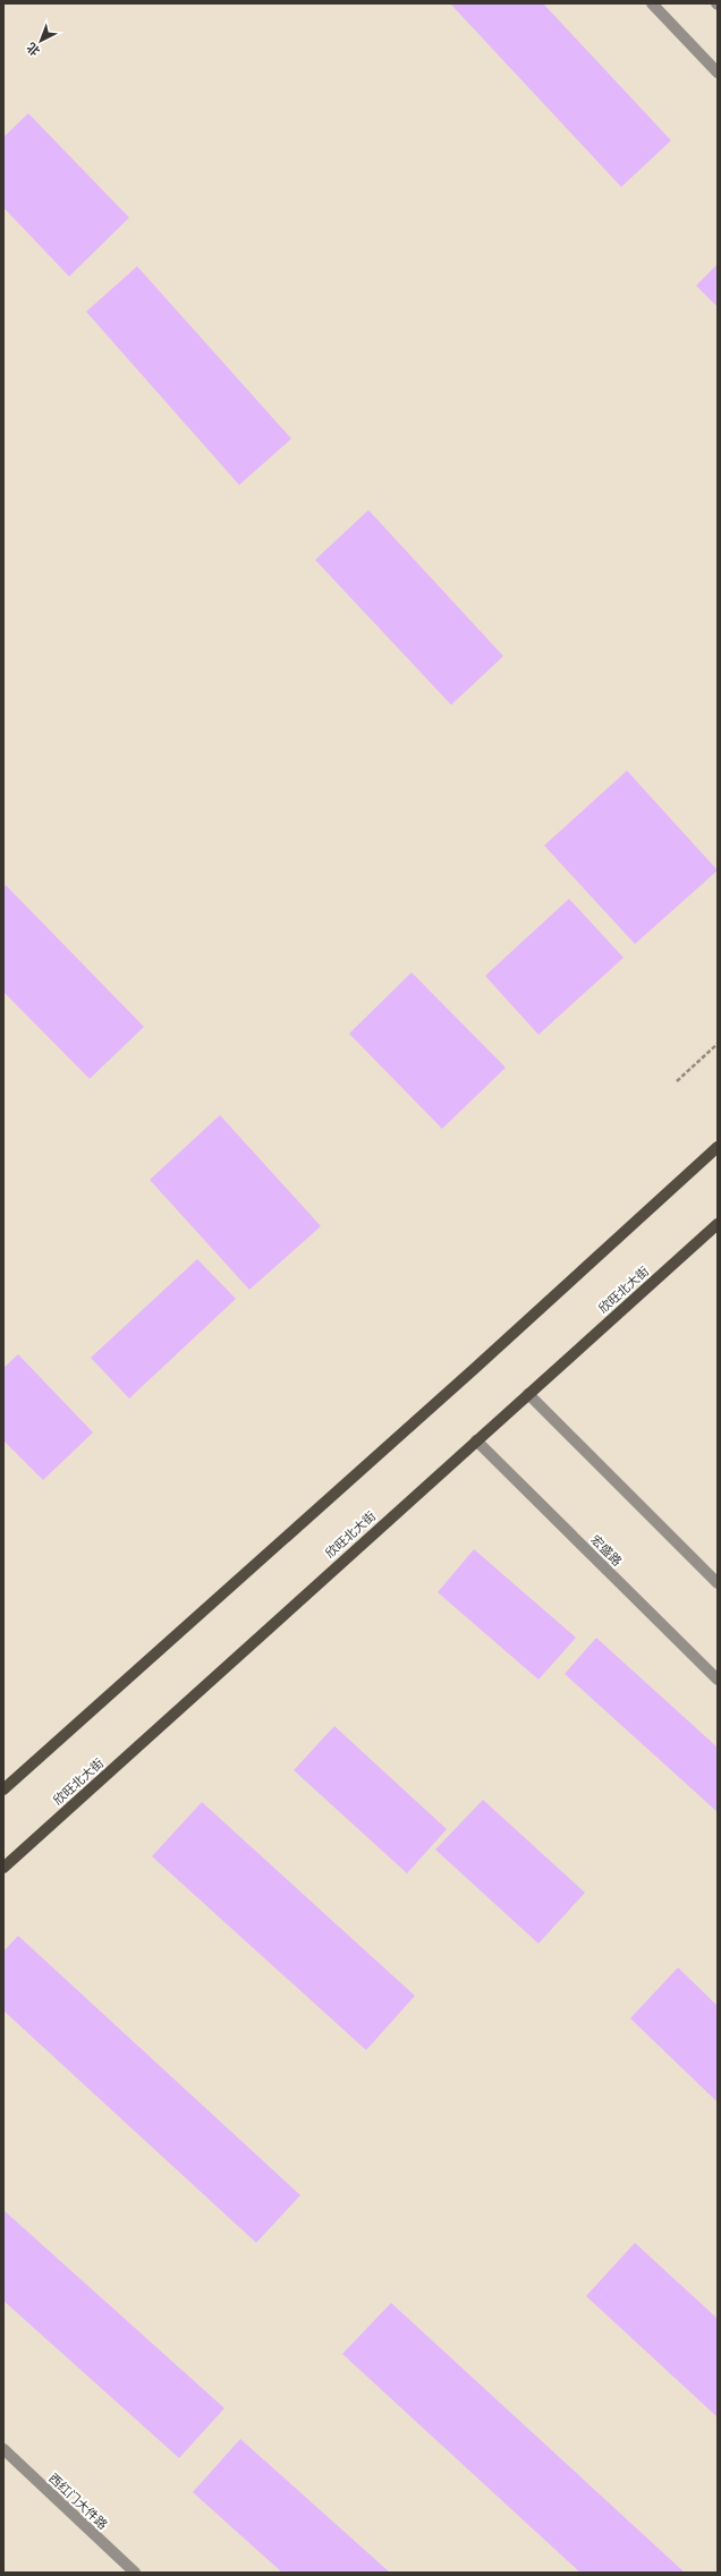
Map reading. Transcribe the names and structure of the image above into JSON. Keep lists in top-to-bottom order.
{
  "streets": {
    "main road": ["欣旺北大街"],
    "street": ["宏盛路", "西红门大件路"]
  },
  "crossings": [
    ["欣旺北大街", "宏盛路"]
  ],
  "north": "bottom left"
}
